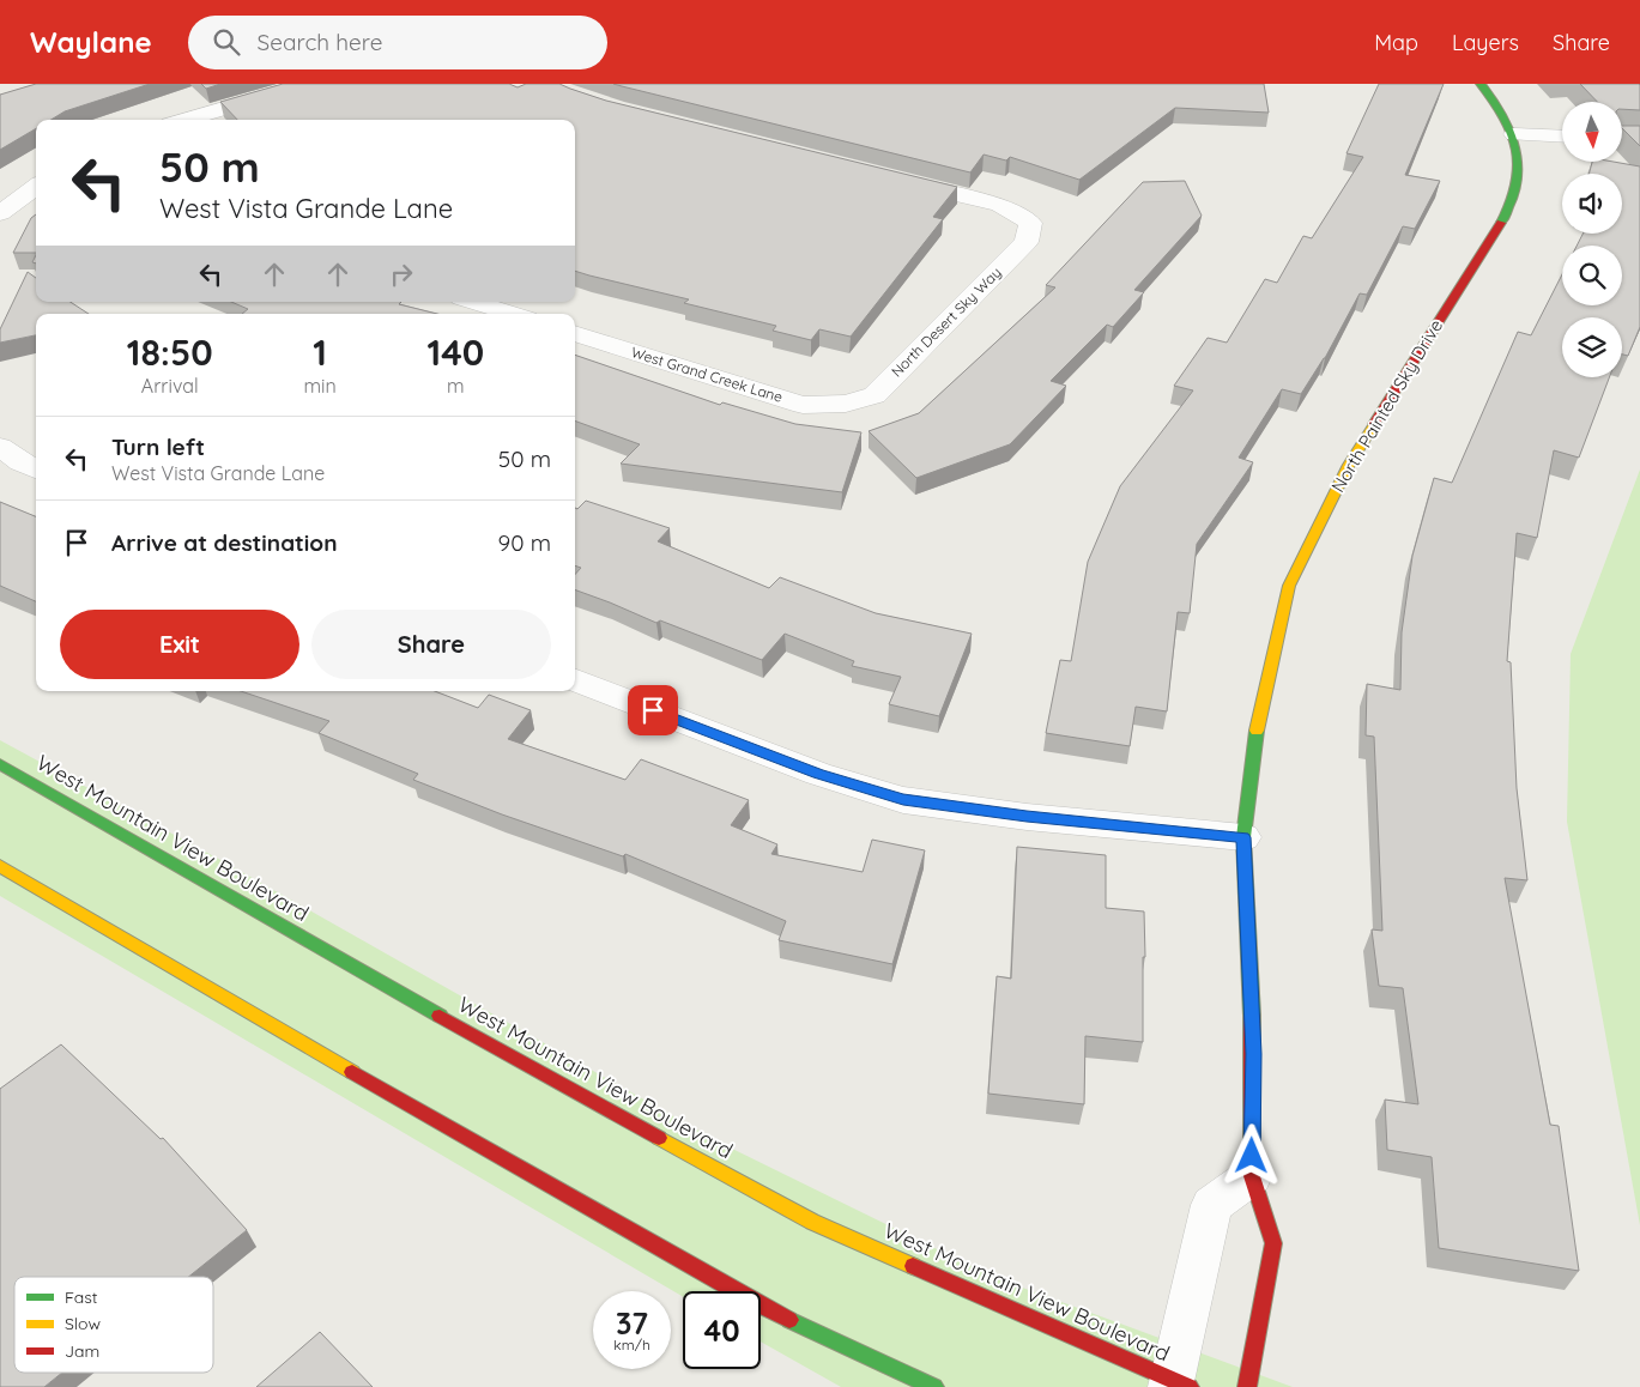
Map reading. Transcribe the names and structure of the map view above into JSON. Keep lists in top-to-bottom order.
{
  "streets": {
    "street": [
      "North Desert Sky Way",
      "West Grand Creek Lane",
      "North Painted Sky Drive",
      "West Mountain View Boulevard"
    ]
  },
  "crossings": [
    ["North Desert Sky Way", "West Grand Creek Lane"]
  ],
  "legend": ["Fast", "Slow", "Jam"],
  "north": "bottom",
  "page": {
    "header": "Waylane",
    "search": "Search here",
    "nav": ["Map", "Layers", "Share"],
    "turn": ["50 m", "West Vista Grande Lane"],
    "eta": [
      "18:50",
      "Arrival",
      "1",
      "min",
      "140",
      "m"
    ],
    "list": [
      {
        "name": "Turn left",
        "note": "West Vista Grande Lane",
        "value": "50 m"
      },
      {
        "name": "Arrive at destination",
        "value": "90 m"
      }
    ],
    "buttons": ["Exit", "Share"],
    "speed": "37 km/h",
    "limit": "40"
  }
}
